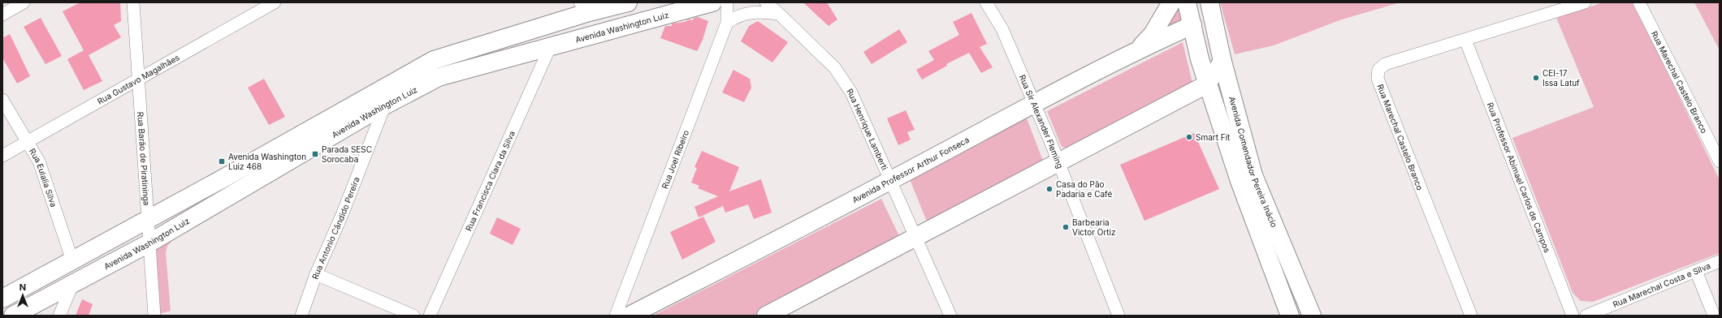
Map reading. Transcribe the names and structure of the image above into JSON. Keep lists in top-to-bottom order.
{
  "streets": {
    "main road": ["Avenida Washington Luiz", "Avenida Comendador Pereira Inácio", "Avenida Professor Arthur Fonseca"],
    "street": [
      "Rua Gustavo Magalhães",
      "Rua Marechal Castelo Branco",
      "Rua Sir Alexander Fleming",
      "Rua Henrique Lamberti",
      "Rua Barão de Piratininga",
      "Rua Joel Ribeiro",
      "Rua Professor Abimael Carlos de Campos",
      "Rua Eulalia Silva",
      "Rua Francisca Clara da Silva",
      "Rua Antonio Cândido Pereira",
      "Rua Marechal Costa e Silva"
    ]
  },
  "crossings": [
    ["Avenida Washington Luiz", "Rua Barão de Piratininga"],
    ["Avenida Washington Luiz", "Rua Eulalia Silva"],
    ["Avenida Washington Luiz", "Rua Francisca Clara da Silva"],
    ["Avenida Washington Luiz", "Rua Antonio Cândido Pereira"],
    ["Rua Gustavo Magalhães", "Rua Barão de Piratininga"],
    ["Rua Gustavo Magalhães", "Rua Eulalia Silva"],
    ["Rua Marechal Castelo Branco", "Rua Professor Abimael Carlos de Campos"],
    ["Rua Sir Alexander Fleming", "Avenida Professor Arthur Fonseca"],
    ["Rua Henrique Lamberti", "Avenida Professor Arthur Fonseca"],
    ["Avenida Comendador Pereira Inácio", "Avenida Professor Arthur Fonseca"]
  ],
  "places": {
    "other": [
      "CEI-17 Issa Latuf",
      "Smart Fit",
      "Casa do Pão Padaria e Café",
      "Barbearia Victor Ortiz"
    ],
    "transit": ["Parada SESC Sorocaba", "Avenida Washington Luiz 468"]
  },
  "north": "top"
}
